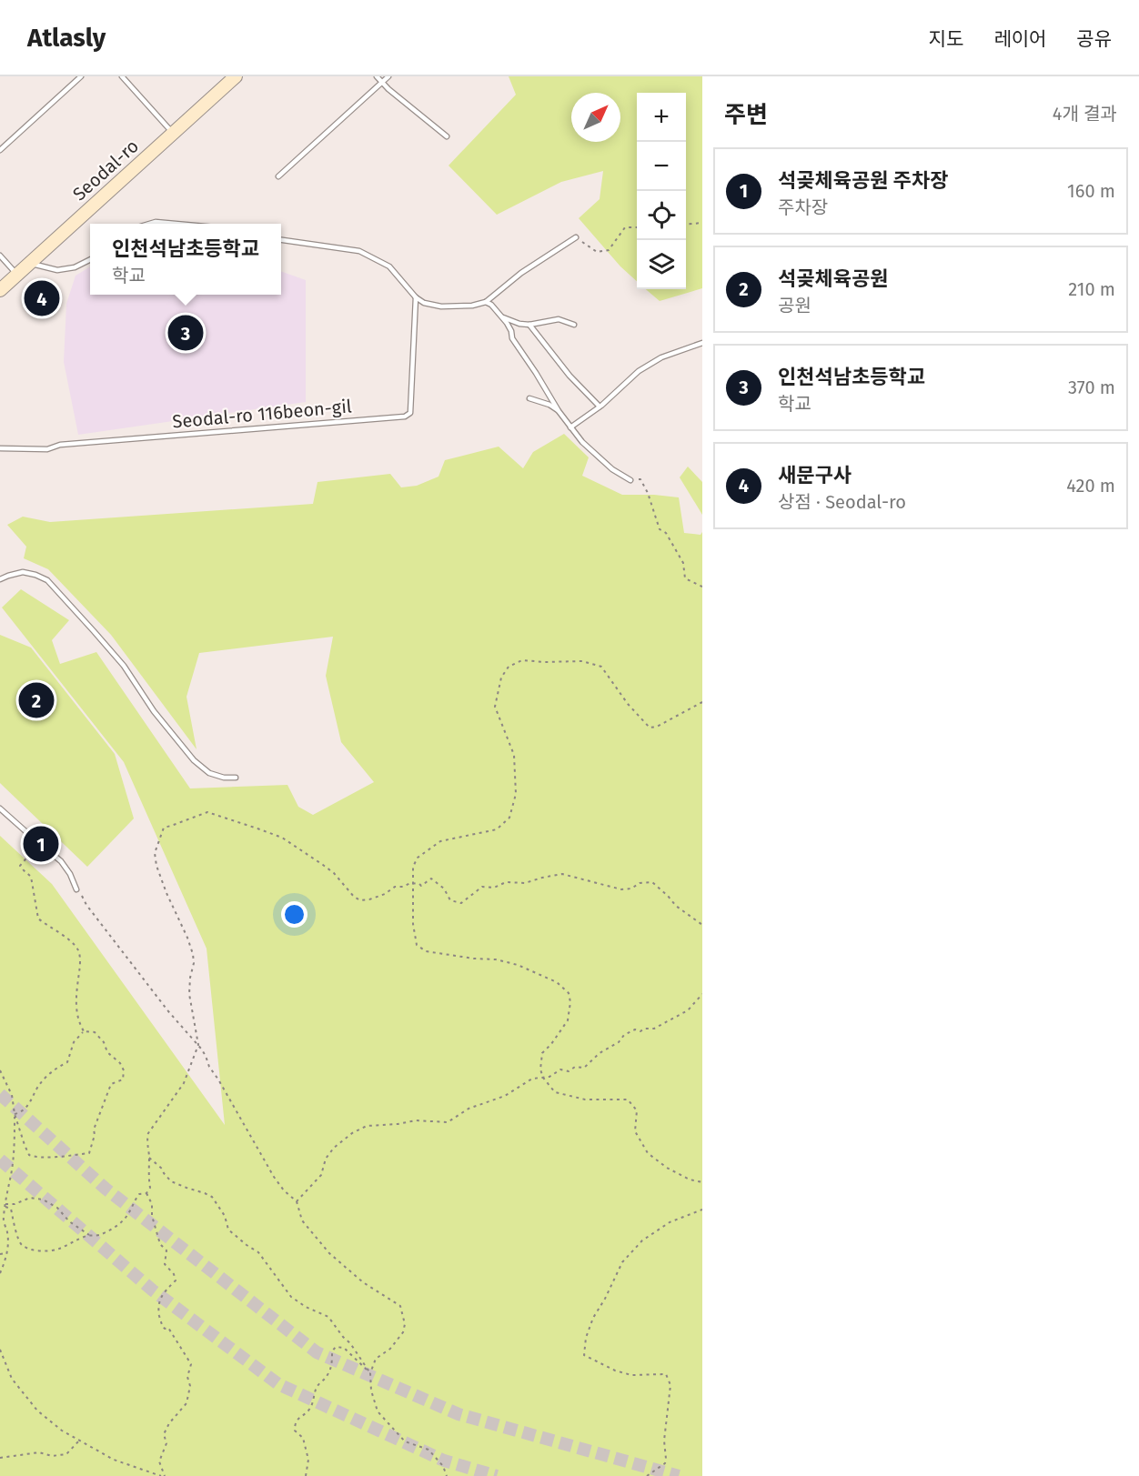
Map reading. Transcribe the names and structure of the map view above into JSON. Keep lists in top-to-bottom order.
{
  "streets": {
    "street": ["Seodal-ro"],
    "lane": ["Seodal-ro 116beon-gil"]
  },
  "north": "top right",
  "page": {
    "header": "Atlasly",
    "nav": ["지도", "레이어", "공유"],
    "heading": ["주변", "4개 결과"],
    "map_buttons": ["+", "−"],
    "list": [
      {
        "mark": "1",
        "name": "석곶체육공원 주차장",
        "note": "주차장",
        "value": "160 m"
      },
      {
        "mark": "2",
        "name": "석곶체육공원",
        "note": "공원",
        "value": "210 m"
      },
      {
        "mark": "3",
        "name": "인천석남초등학교",
        "note": "학교",
        "value": "370 m"
      },
      {
        "mark": "4",
        "name": "새문구사",
        "note": "상점 · Seodal-ro",
        "value": "420 m"
      }
    ],
    "popup": ["인천석남초등학교", "학교"],
    "pins": [
      "4",
      "3",
      "2",
      "1"
    ]
  }
}
